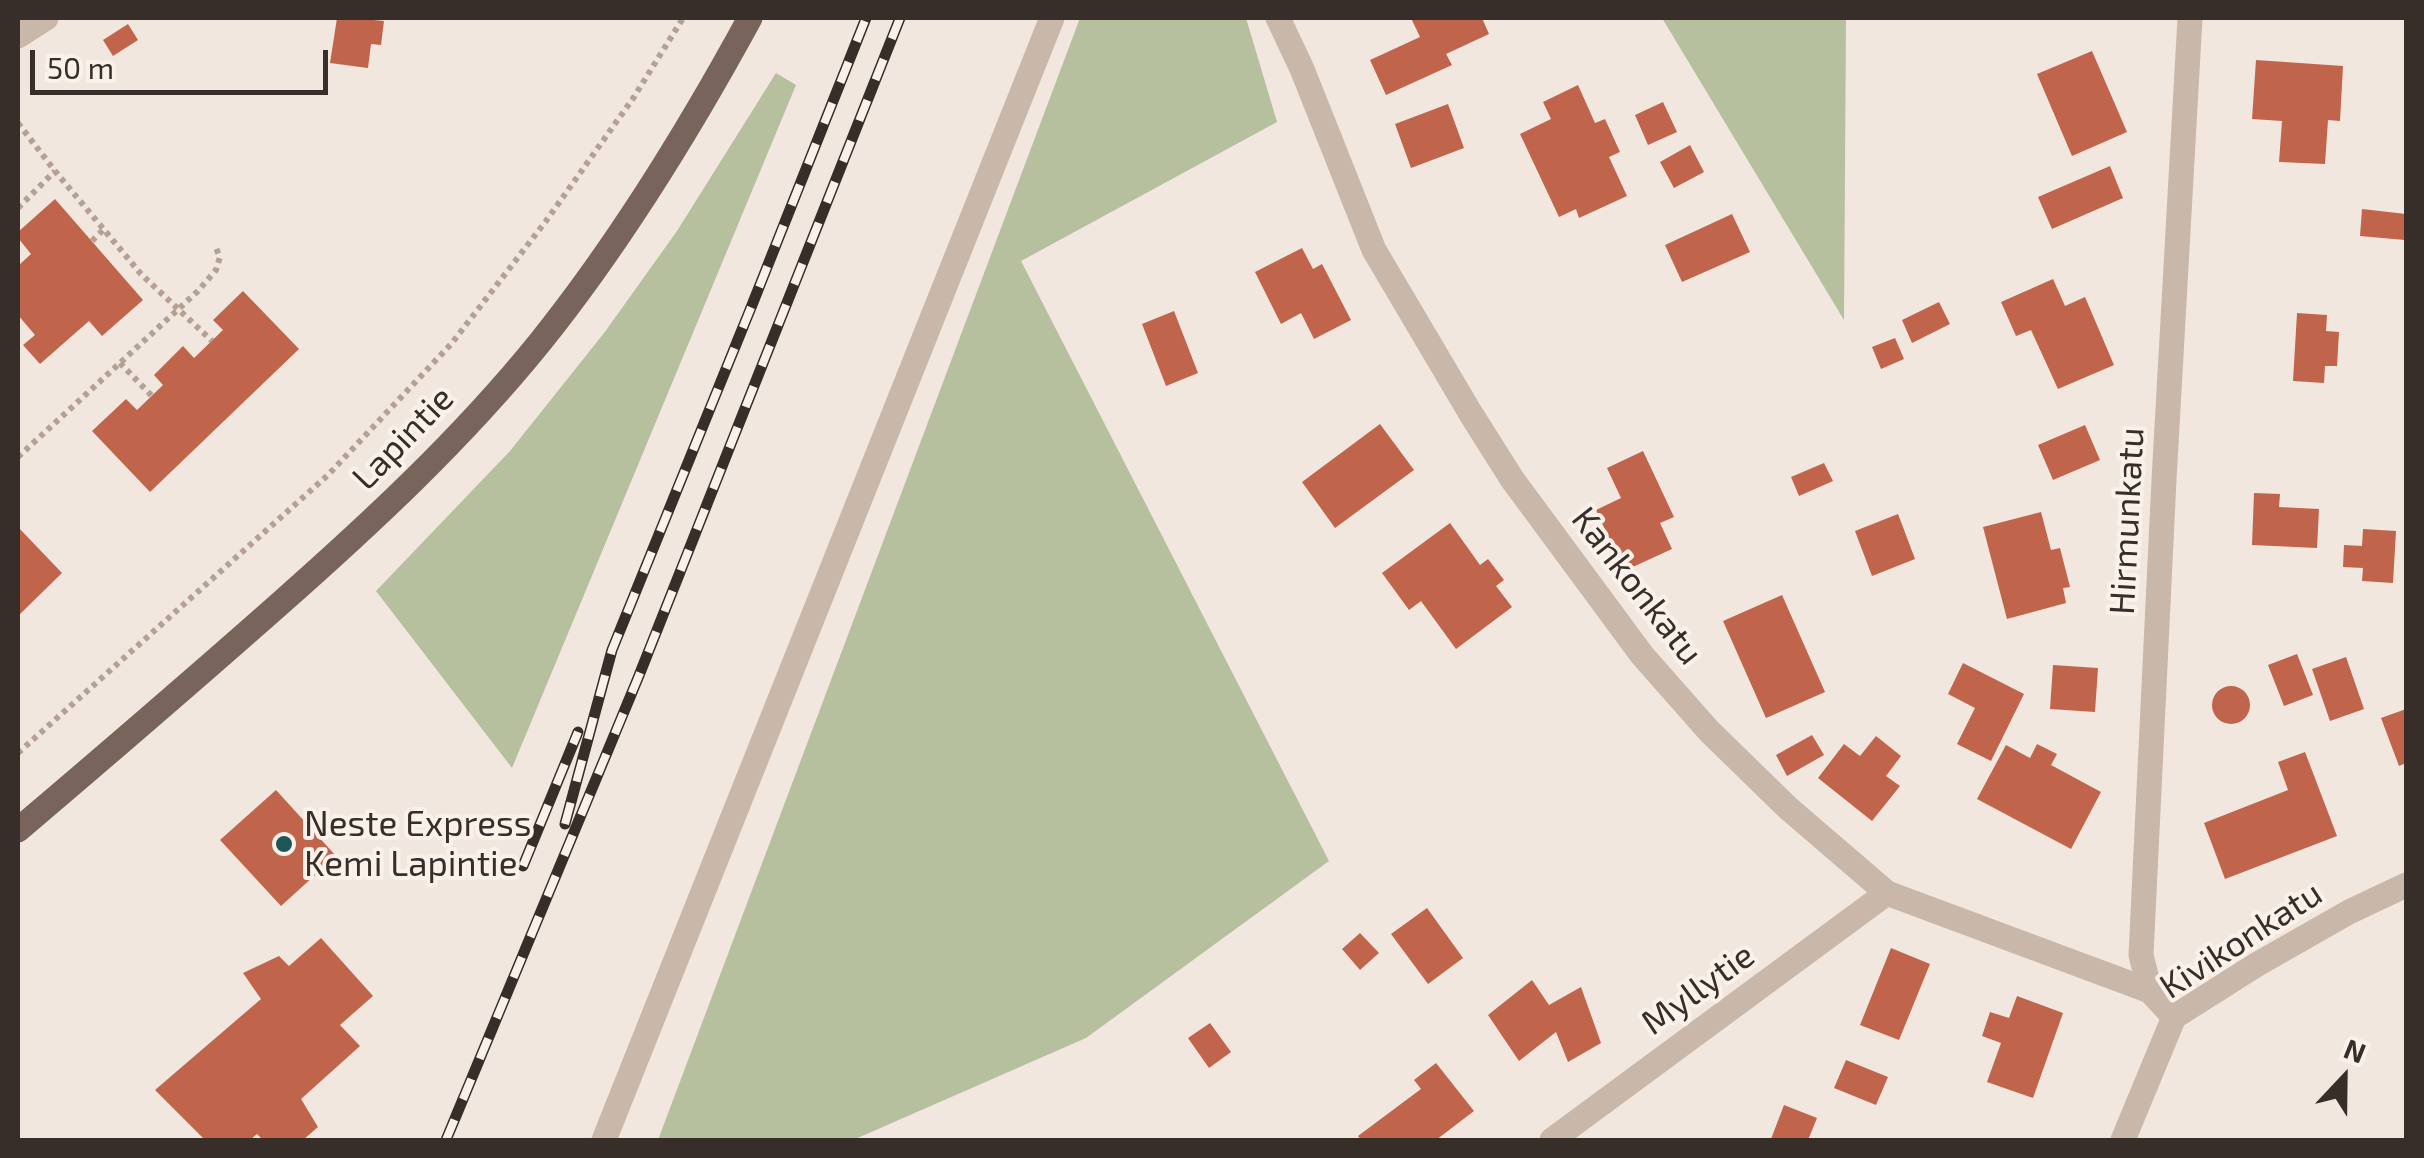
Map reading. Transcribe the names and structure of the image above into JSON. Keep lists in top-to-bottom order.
{
  "streets": {
    "main road": ["Lapintie"],
    "street": [
      "Hirmunkatu",
      "Kankonkatu",
      "Kivikonkatu",
      "Myllytie"
    ]
  },
  "crossings": [
    ["Hirmunkatu", "Kankonkatu"],
    ["Kankonkatu", "Myllytie"]
  ],
  "places": ["Neste Express Kemi Lapintie"],
  "scale_bar": "50 m",
  "north": "top"
}
